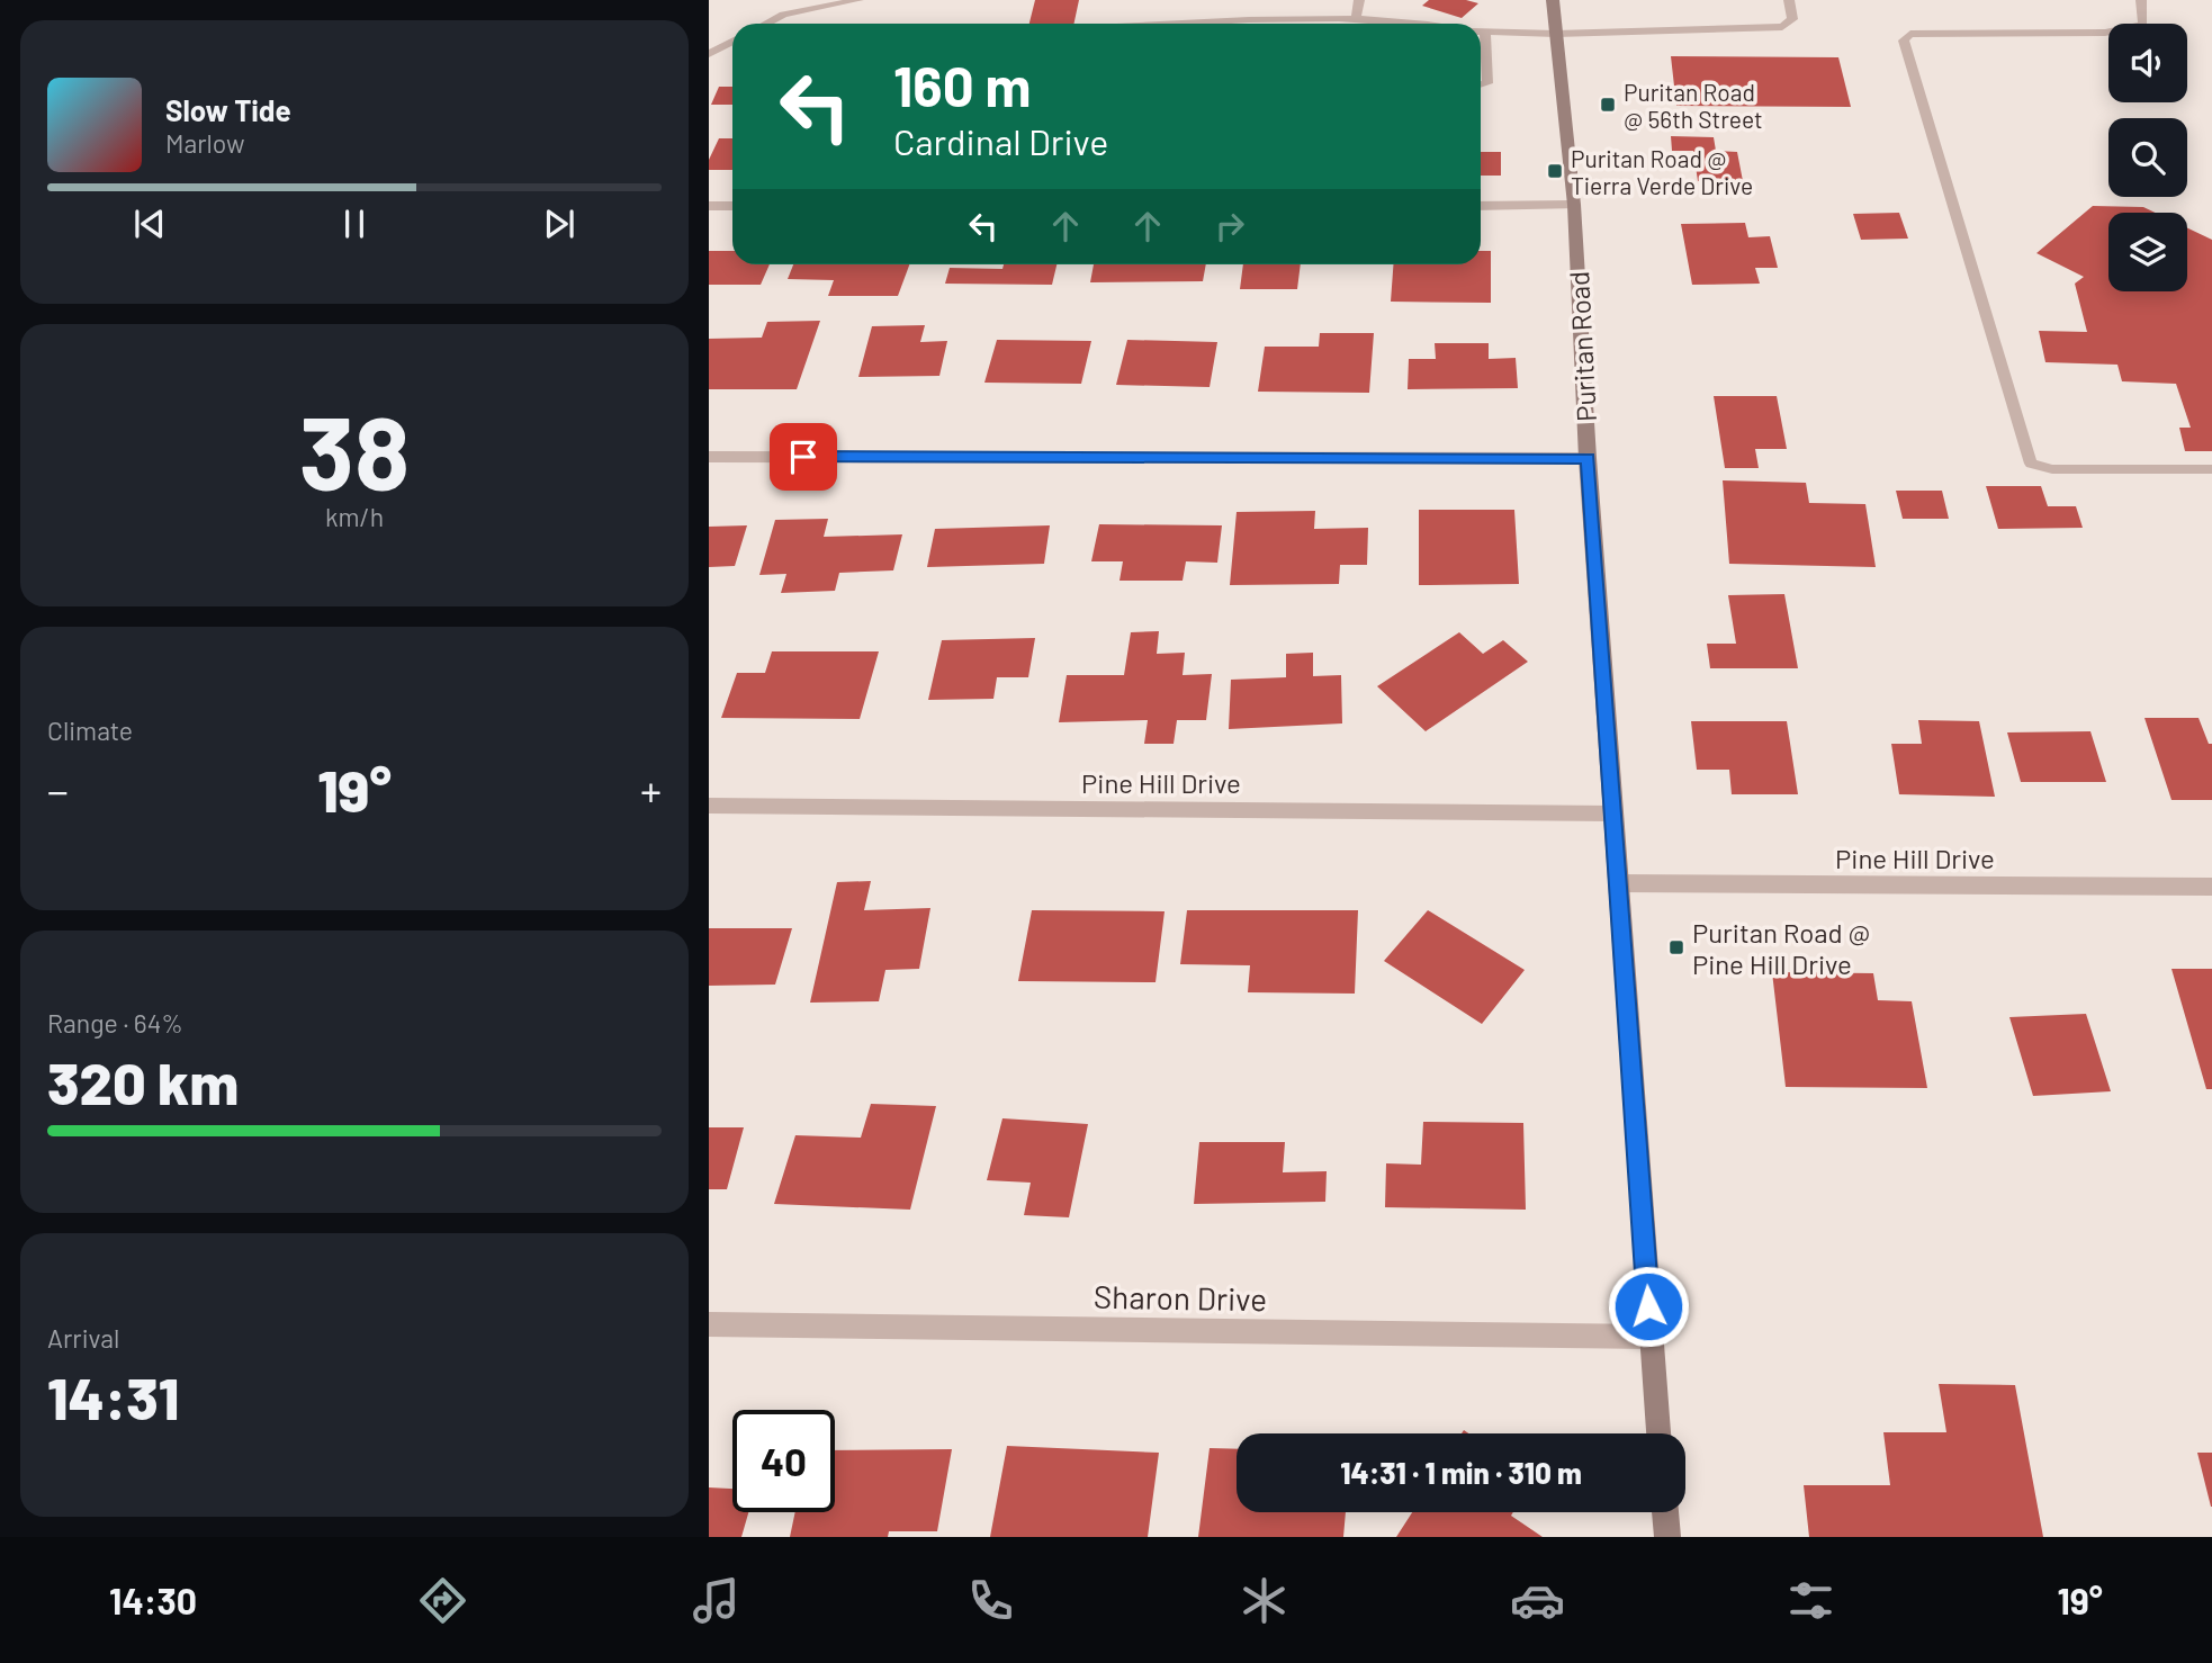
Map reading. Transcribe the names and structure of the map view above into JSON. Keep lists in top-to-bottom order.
{
  "streets": {
    "street": ["Puritan Road", "Pine Hill Drive", "Sharon Drive"]
  },
  "crossings": [
    ["Puritan Road", "Pine Hill Drive"],
    ["Puritan Road", "Sharon Drive"]
  ],
  "places": {
    "transit": ["Puritan Road @ 56th Street", "Puritan Road @ Tierra Verde Drive", "Puritan Road @ Pine Hill Drive"]
  },
  "page": {
    "turn": ["160 m", "Cardinal Drive"],
    "song": ["Slow Tide", "Marlow"],
    "tile": [
      ["38", "km/h"],
      "Climate",
      ["Range · 64%", "320 km"],
      ["Arrival", "14:31"]
    ],
    "heat": ["−", "19°", "+"],
    "limit": "40",
    "trip": "14:31 · 1 min · 310 m",
    "tabs": ["14:30", "19°"]
  }
}
